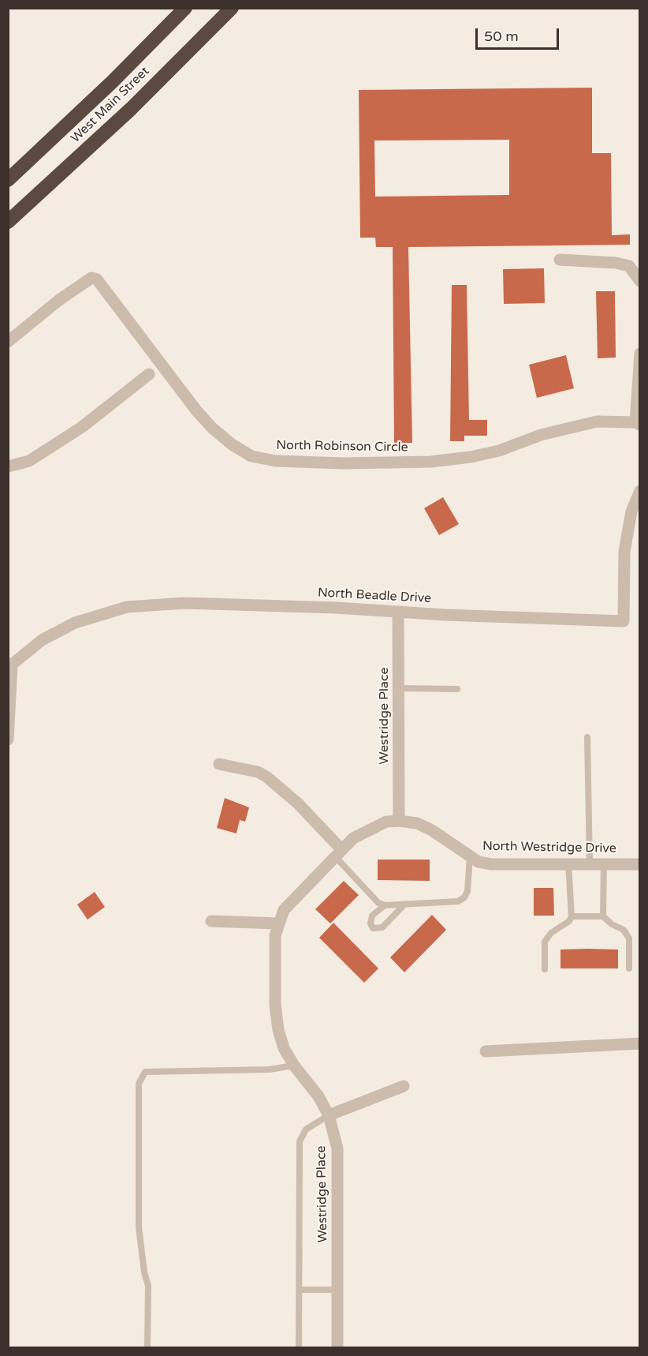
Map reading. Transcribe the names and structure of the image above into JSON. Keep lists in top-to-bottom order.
{
  "streets": {
    "highway": ["West Main Street"],
    "street": [
      "North Robinson Circle",
      "North Beadle Drive",
      "Westridge Place",
      "North Westridge Drive"
    ]
  },
  "crossings": [
    ["North Beadle Drive", "Westridge Place"],
    ["Westridge Place", "North Westridge Drive"]
  ],
  "scale_bar": "50 m"
}
